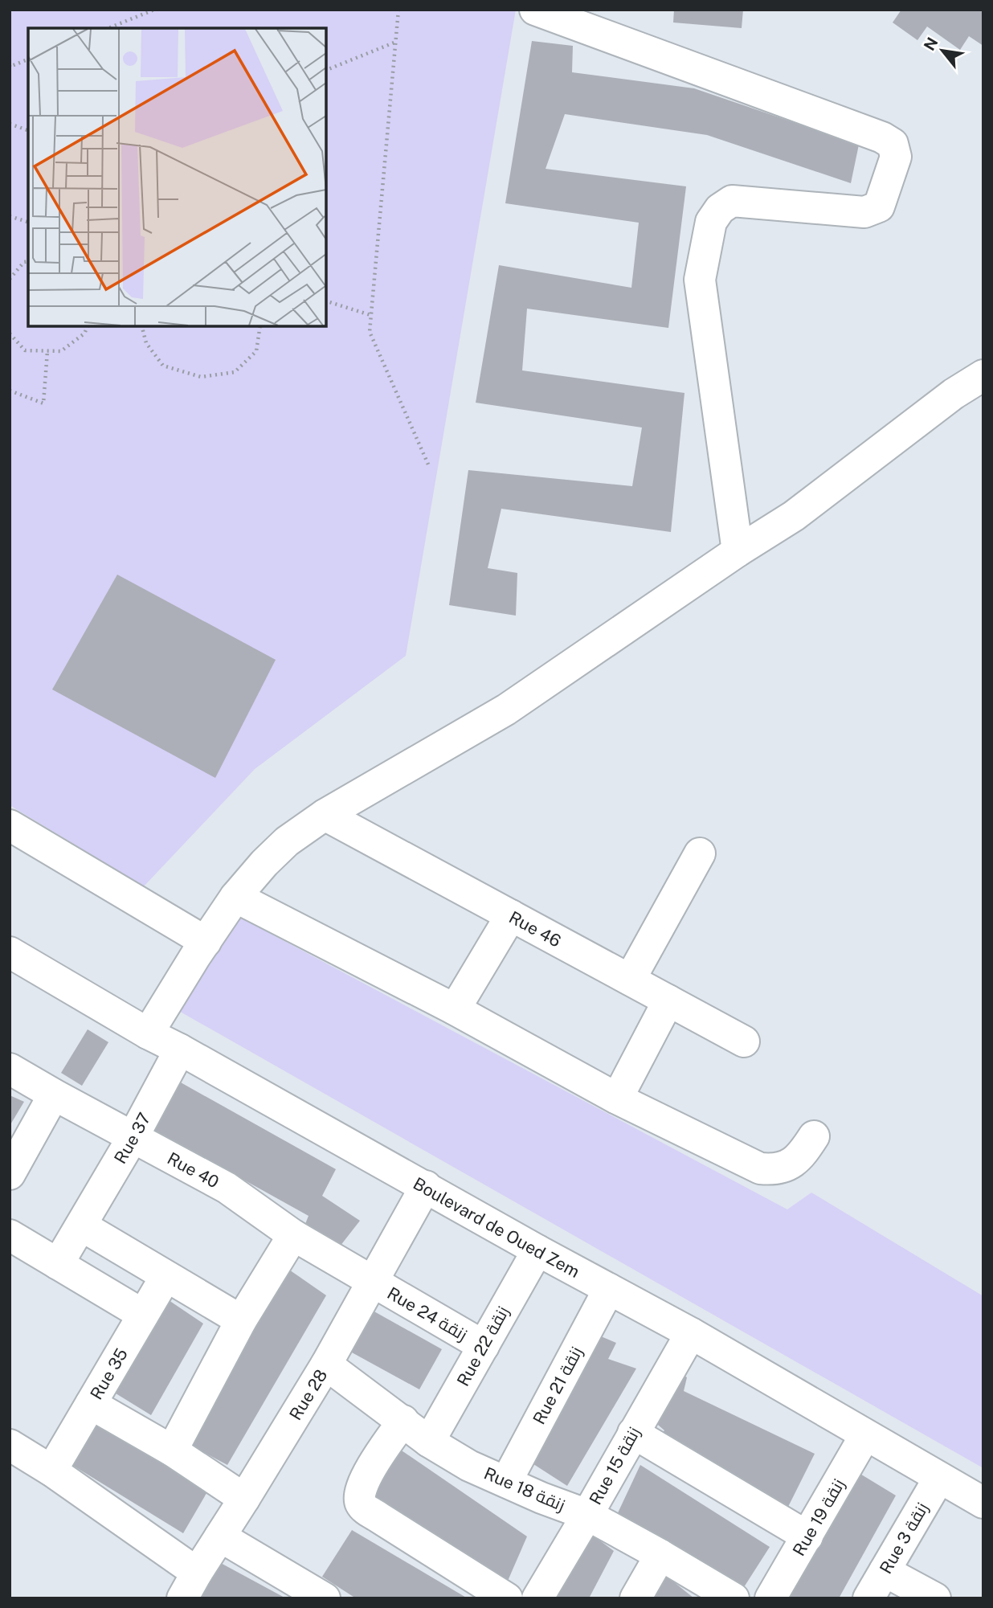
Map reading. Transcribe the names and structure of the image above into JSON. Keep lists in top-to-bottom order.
{
  "streets": {
    "street": [
      "Rue 46",
      "Rue 37",
      "Rue 40",
      "Boulevard de Oued Zem",
      "Rue 24 زنقة",
      "Rue 22 زنقة",
      "Rue 35",
      "Rue 21 زنقة",
      "Rue 28",
      "Rue 15 زنقة",
      "Rue 18 زنقة",
      "Rue 19 زنقة",
      "Rue 3 زنقة"
    ]
  },
  "crossings": [
    ["Rue 37", "Rue 40"],
    ["Rue 37", "Boulevard de Oued Zem"],
    ["Rue 40", "Rue 24 زنقة"],
    ["Rue 40", "Rue 28"],
    ["Boulevard de Oued Zem", "Rue 22 زنقة"],
    ["Boulevard de Oued Zem", "Rue 21 زنقة"],
    ["Boulevard de Oued Zem", "Rue 28"],
    ["Boulevard de Oued Zem", "Rue 15 زنقة"],
    ["Boulevard de Oued Zem", "Rue 19 زنقة"],
    ["Boulevard de Oued Zem", "Rue 3 زنقة"],
    ["Rue 24 زنقة", "Rue 22 زنقة"],
    ["Rue 24 زنقة", "Rue 28"],
    ["Rue 22 زنقة", "Rue 18 زنقة"],
    ["Rue 21 زنقة", "Rue 18 زنقة"],
    ["Rue 28", "Rue 18 زنقة"],
    ["Rue 15 زنقة", "Rue 18 زنقة"]
  ],
  "north": "top left"
}
